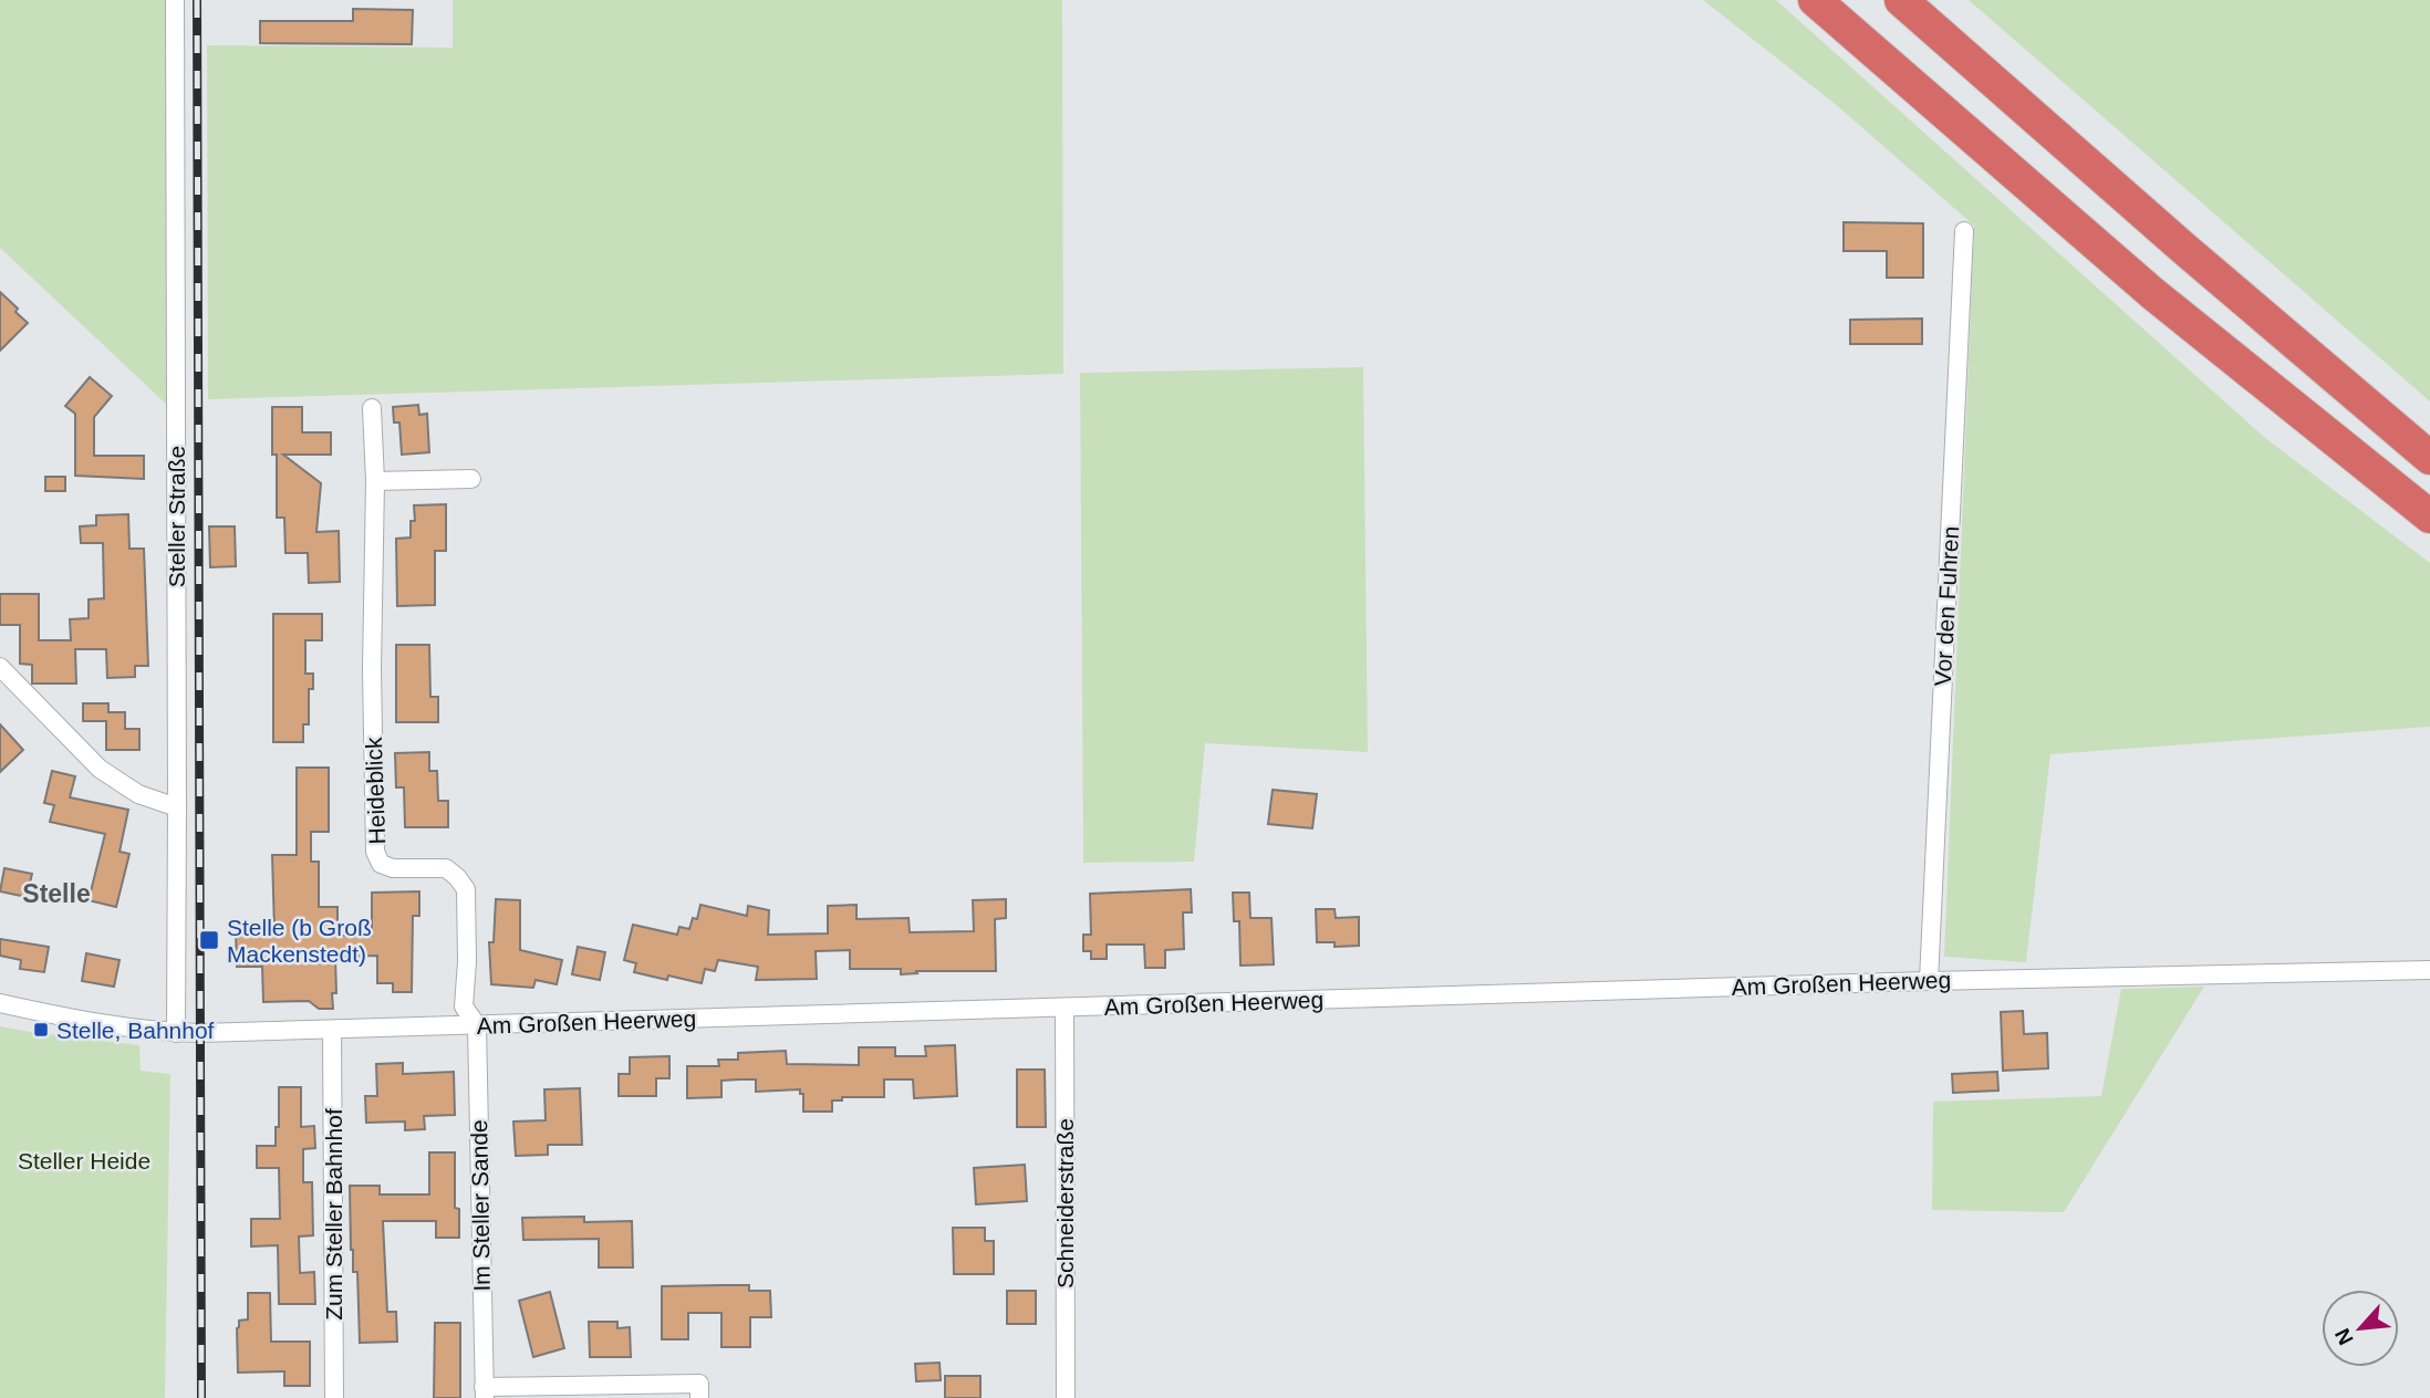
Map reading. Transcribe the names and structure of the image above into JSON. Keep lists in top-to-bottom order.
{
  "streets": {
    "street": [
      "Steller Straße",
      "Vor den Fuhren",
      "Heideblick",
      "Am Großen Heerweg",
      "Schneiderstraße",
      "Im Steller Sande",
      "Zum Steller Bahnhof"
    ]
  },
  "crossings": [
    ["Steller Straße", "Am Großen Heerweg"],
    ["Vor den Fuhren", "Am Großen Heerweg"],
    ["Heideblick", "Am Großen Heerweg"],
    ["Heideblick", "Im Steller Sande"],
    ["Am Großen Heerweg", "Schneiderstraße"],
    ["Am Großen Heerweg", "Im Steller Sande"],
    ["Am Großen Heerweg", "Zum Steller Bahnhof"]
  ],
  "districts": ["Stelle"],
  "parks": ["Steller Heide"],
  "places": {
    "transit": ["Stelle (b Groß Mackenstedt)", "Stelle, Bahnhof"]
  },
  "north": "bottom left"
}
